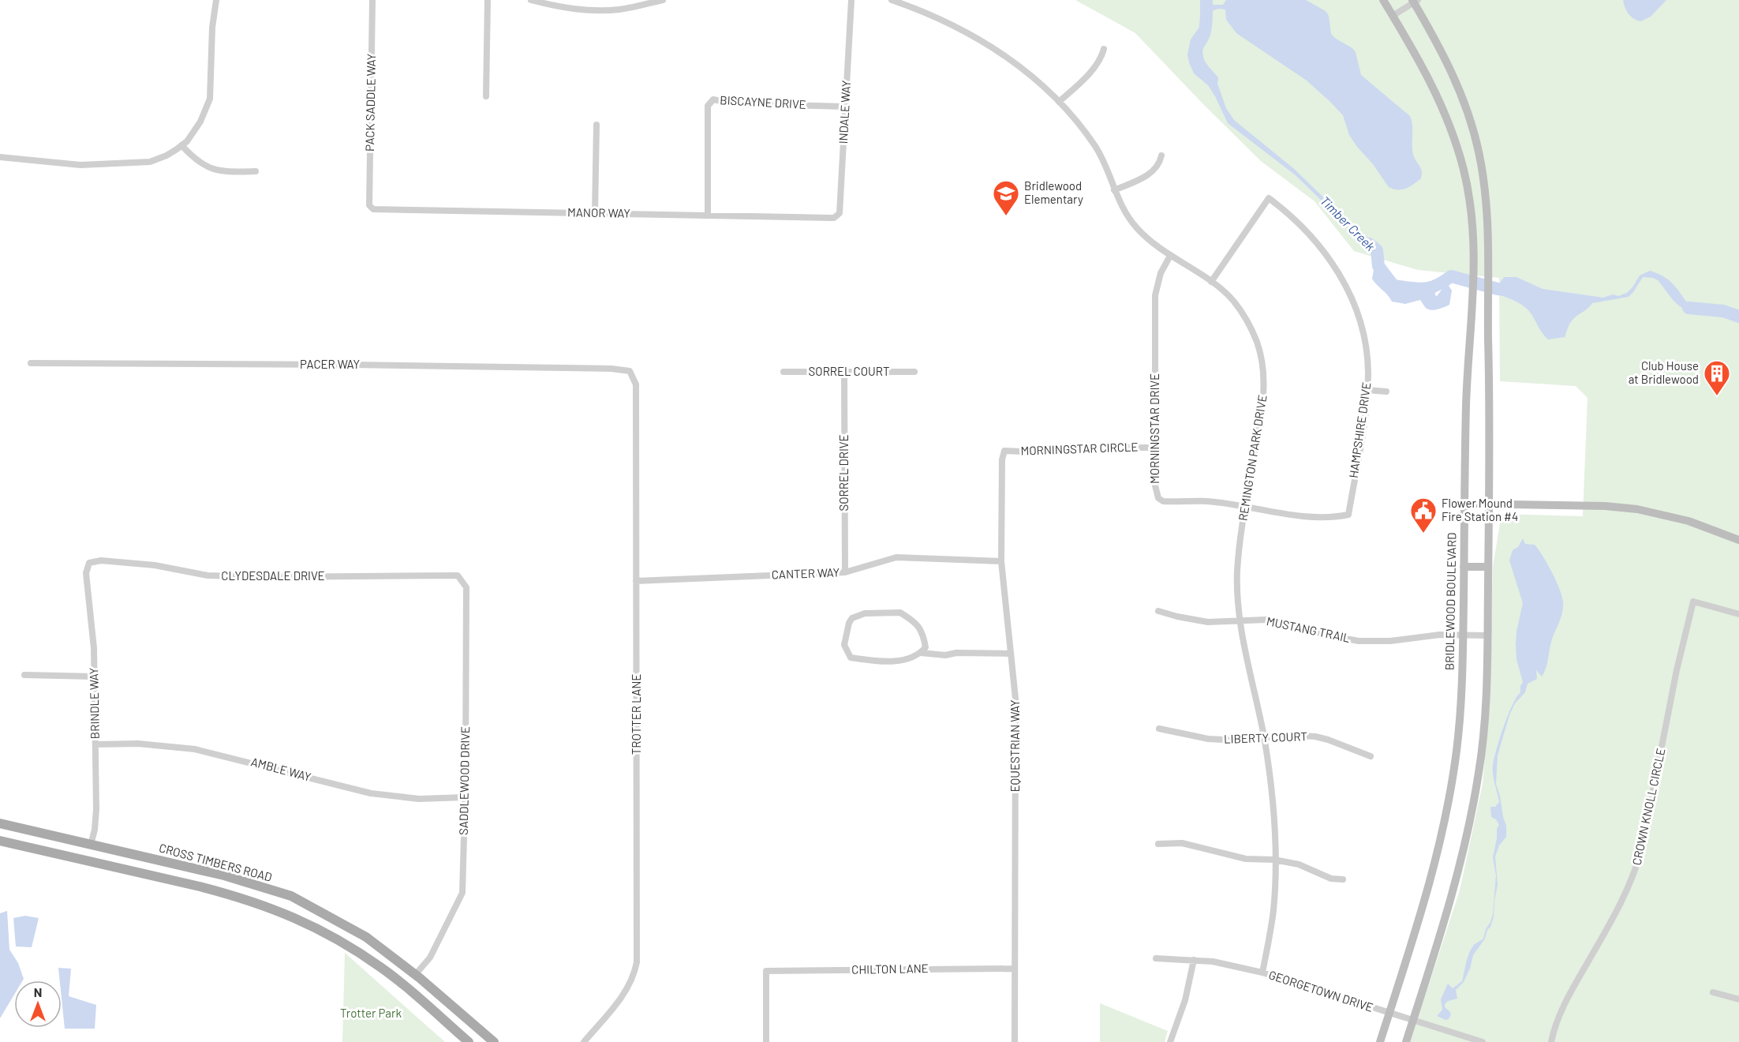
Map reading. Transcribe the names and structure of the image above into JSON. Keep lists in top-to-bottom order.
{
  "streets": {
    "main road": ["BRIDLEWOOD BOULEVARD", "CROSS TIMBERS ROAD"],
    "street": [
      "PACK SADDLE WAY",
      "BISCAYNE DRIVE",
      "INDALE WAY",
      "MANOR WAY",
      "PACER WAY",
      "SORREL COURT",
      "MORNINGSTAR DRIVE",
      "HAMPSHIRE DRIVE",
      "MORNINGSTAR CIRCLE",
      "REMINGTON PARK DRIVE",
      "SORREL DRIVE",
      "CANTER WAY",
      "CLYDESDALE DRIVE",
      "MUSTANG TRAIL",
      "BRINDLE WAY",
      "TROTTER LANE",
      "LIBERTY COURT",
      "EQUESTRIAN WAY",
      "AMBLE WAY",
      "SADDLEWOOD DRIVE",
      "CROWN KNOLL CIRCLE",
      "CHILTON LANE",
      "GEORGETOWN DRIVE"
    ]
  },
  "crossings": [
    ["PACK SADDLE WAY", "MANOR WAY"],
    ["BISCAYNE DRIVE", "INDALE WAY"],
    ["BISCAYNE DRIVE", "MANOR WAY"],
    ["INDALE WAY", "MANOR WAY"],
    ["PACER WAY", "TROTTER LANE"],
    ["SORREL COURT", "SORREL DRIVE"],
    ["MORNINGSTAR DRIVE", "HAMPSHIRE DRIVE"],
    ["MORNINGSTAR DRIVE", "MORNINGSTAR CIRCLE"],
    ["MORNINGSTAR DRIVE", "REMINGTON PARK DRIVE"],
    ["HAMPSHIRE DRIVE", "REMINGTON PARK DRIVE"],
    ["MORNINGSTAR CIRCLE", "EQUESTRIAN WAY"],
    ["REMINGTON PARK DRIVE", "MUSTANG TRAIL"],
    ["REMINGTON PARK DRIVE", "LIBERTY COURT"],
    ["REMINGTON PARK DRIVE", "GEORGETOWN DRIVE"],
    ["SORREL DRIVE", "CANTER WAY"],
    ["CANTER WAY", "TROTTER LANE"],
    ["CANTER WAY", "EQUESTRIAN WAY"],
    ["CLYDESDALE DRIVE", "BRINDLE WAY"],
    ["CLYDESDALE DRIVE", "SADDLEWOOD DRIVE"],
    ["BRIDLEWOOD BOULEVARD", "MUSTANG TRAIL"],
    ["BRIDLEWOOD BOULEVARD", "GEORGETOWN DRIVE"],
    ["BRINDLE WAY", "AMBLE WAY"],
    ["BRINDLE WAY", "CROSS TIMBERS ROAD"],
    ["EQUESTRIAN WAY", "CHILTON LANE"],
    ["AMBLE WAY", "SADDLEWOOD DRIVE"],
    ["SADDLEWOOD DRIVE", "CROSS TIMBERS ROAD"]
  ],
  "water": ["Timber Creek"],
  "parks": ["Trotter Park"],
  "places": {
    "school or university": ["Bridlewood Elementary"],
    "building": ["Club House at Bridlewood"],
    "public building": ["Flower Mound Fire Station #4"]
  },
  "north": "top"
}
